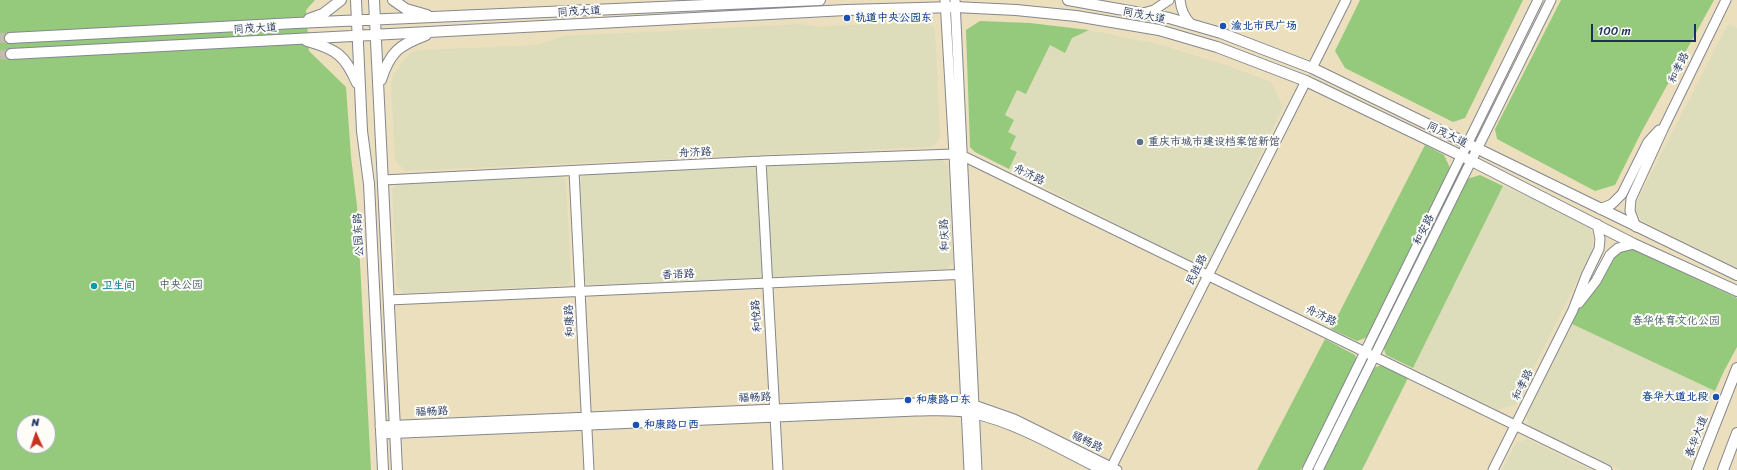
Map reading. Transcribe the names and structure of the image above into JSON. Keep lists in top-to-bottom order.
{
  "streets": {
    "main road": ["同茂大道", "公园东路", "春华大道"],
    "street": [
      "和孝路",
      "舟济路",
      "和安路",
      "和庆路",
      "民胜路",
      "香语路",
      "和悦路",
      "和康路",
      "福畅路"
    ]
  },
  "crossings": [
    ["同茂大道", "和孝路"],
    ["同茂大道", "和安路"],
    ["同茂大道", "公园东路"],
    ["同茂大道", "和庆路"],
    ["同茂大道", "民胜路"],
    ["和孝路", "舟济路"],
    ["舟济路", "和安路"],
    ["舟济路", "和庆路"],
    ["舟济路", "民胜路"],
    ["舟济路", "和悦路"],
    ["舟济路", "和康路"],
    ["公园东路", "福畅路"],
    ["和庆路", "香语路"],
    ["和庆路", "福畅路"],
    ["民胜路", "福畅路"],
    ["香语路", "和悦路"],
    ["香语路", "和康路"],
    ["和悦路", "福畅路"],
    ["和康路", "福畅路"]
  ],
  "parks": ["中央公园", "春华体育文化公园"],
  "places": [
    "轨道中央公园东",
    "渝北市民广场",
    "重庆市城市建设档案馆新馆",
    "卫生间",
    "春华大道北段",
    "和康路口东",
    "和康路口西"
  ],
  "scale_bar": "100 m",
  "north": "top"
}
